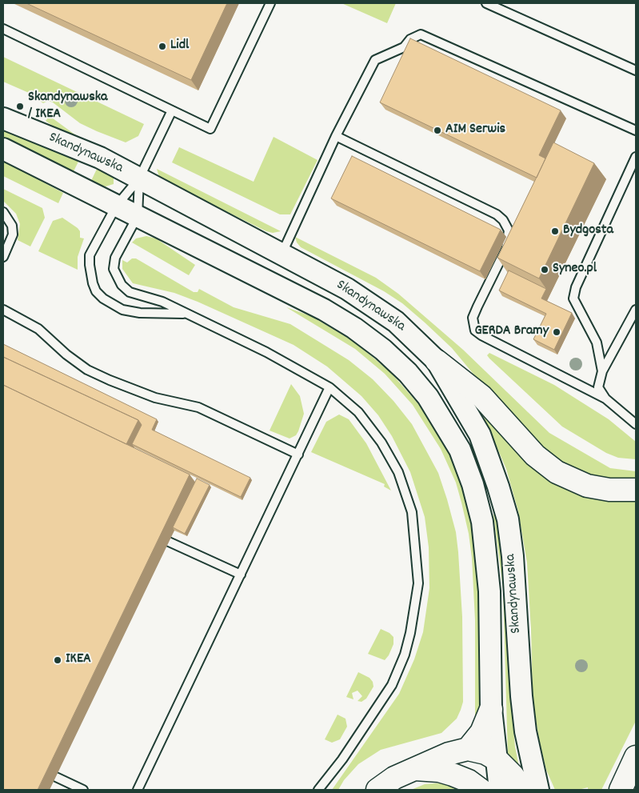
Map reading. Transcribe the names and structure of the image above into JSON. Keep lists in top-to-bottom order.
{
  "streets": {
    "street": ["Skandynawska"]
  },
  "places": [
    "Lidl",
    "Skandynawska / IKEA",
    "AIM Serwis",
    "Bydgosta",
    "Syneo.pl",
    "GERDA Bramy",
    "IKEA"
  ]
}
